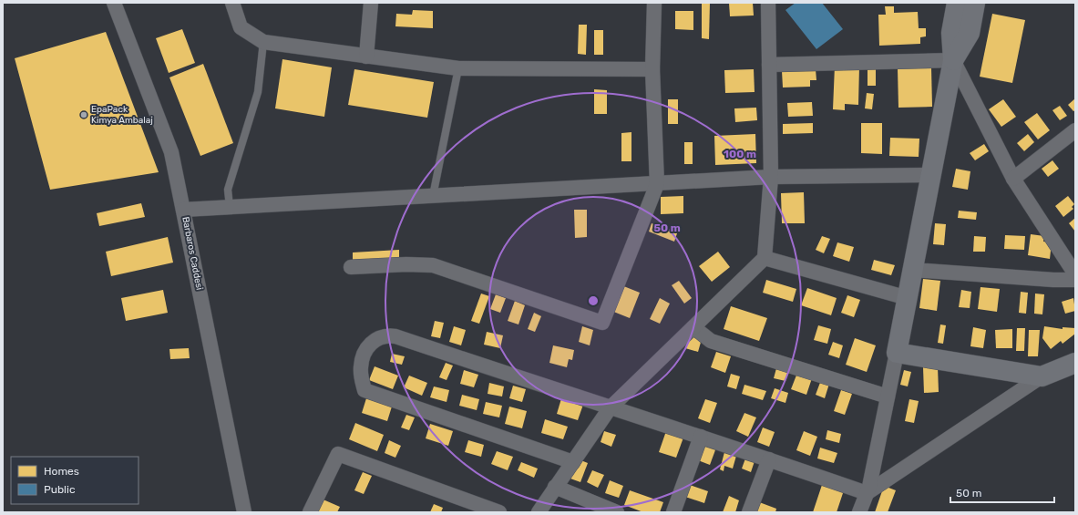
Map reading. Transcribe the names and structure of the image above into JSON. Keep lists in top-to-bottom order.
{
  "streets": {
    "street": ["Barbaros Caddesi"]
  },
  "places": ["EpaPack Kimya Ambalaj"],
  "legend": ["Homes", "Public"],
  "scale_bar": "50 m",
  "rings": ["100 m", "50 m"]
}
